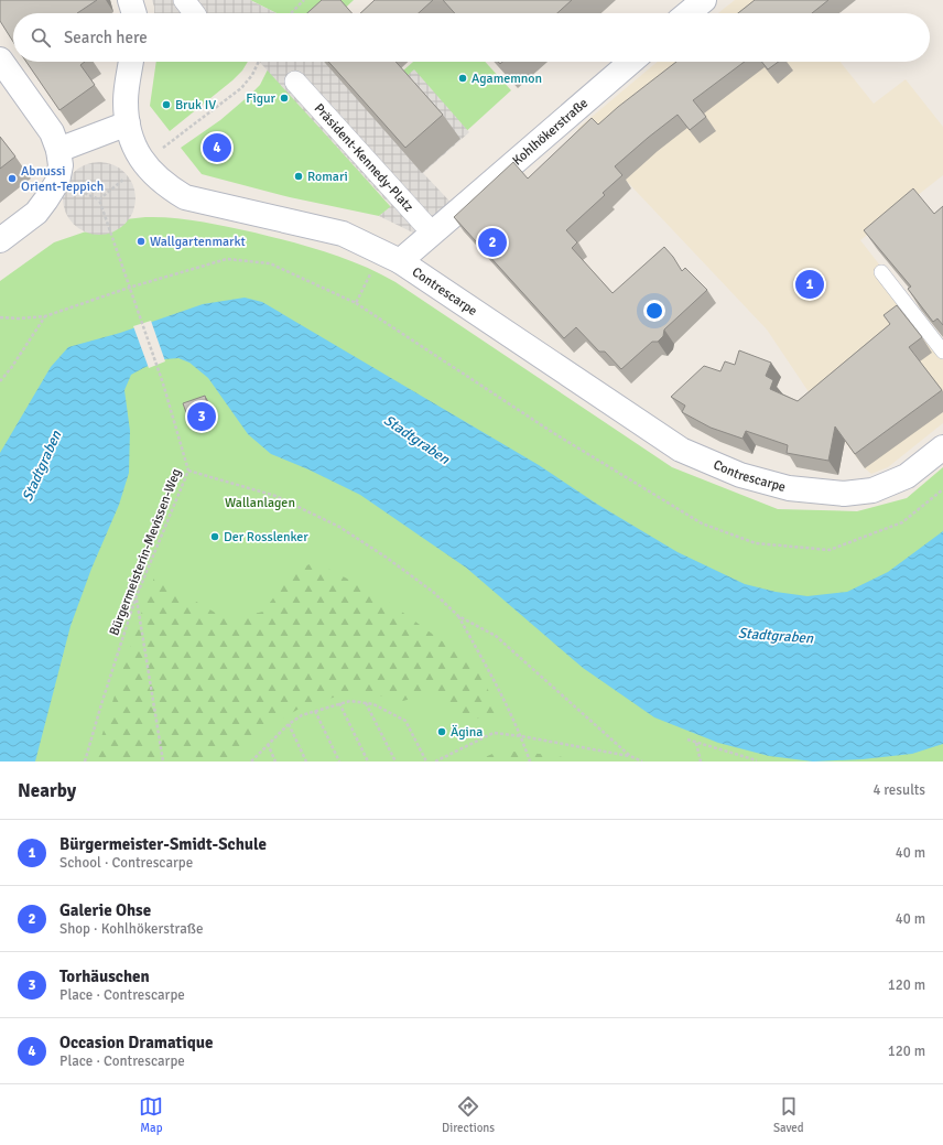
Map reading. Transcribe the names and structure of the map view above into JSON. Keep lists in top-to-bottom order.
{
  "streets": {
    "street": ["Kohlhökerstraße", "Präsident-Kennedy-Platz", "Contrescarpe"],
    "path": ["Bürgermeisterin-Mevissen-Weg"]
  },
  "crossings": [
    ["Kohlhökerstraße", "Präsident-Kennedy-Platz"],
    ["Kohlhökerstraße", "Contrescarpe"],
    ["Contrescarpe", "Bürgermeisterin-Mevissen-Weg"]
  ],
  "water": ["Stadtgraben"],
  "parks": ["Wallanlagen"],
  "places": [
    "Agamemnon",
    "Figur",
    "Bruk IV",
    "Romari",
    "Abnussi Orient-Teppich",
    "Wallgartenmarkt",
    "Der Rosslenker",
    "Ägina"
  ],
  "page": {
    "search": "Search here",
    "pins": [
      "4",
      "2",
      "1",
      "3"
    ],
    "heading": ["Nearby", "4 results"],
    "list": [
      {
        "mark": "1",
        "name": "Bürgermeister-Smidt-Schule",
        "note": "School · Contrescarpe",
        "value": "40 m"
      },
      {
        "mark": "2",
        "name": "Galerie Ohse",
        "note": "Shop · Kohlhökerstraße",
        "value": "40 m"
      },
      {
        "mark": "3",
        "name": "Torhäuschen",
        "note": "Place · Contrescarpe",
        "value": "120 m"
      },
      {
        "mark": "4",
        "name": "Occasion Dramatique",
        "note": "Place · Contrescarpe",
        "value": "120 m"
      }
    ],
    "nav": ["Map", "Directions", "Saved"]
  }
}
